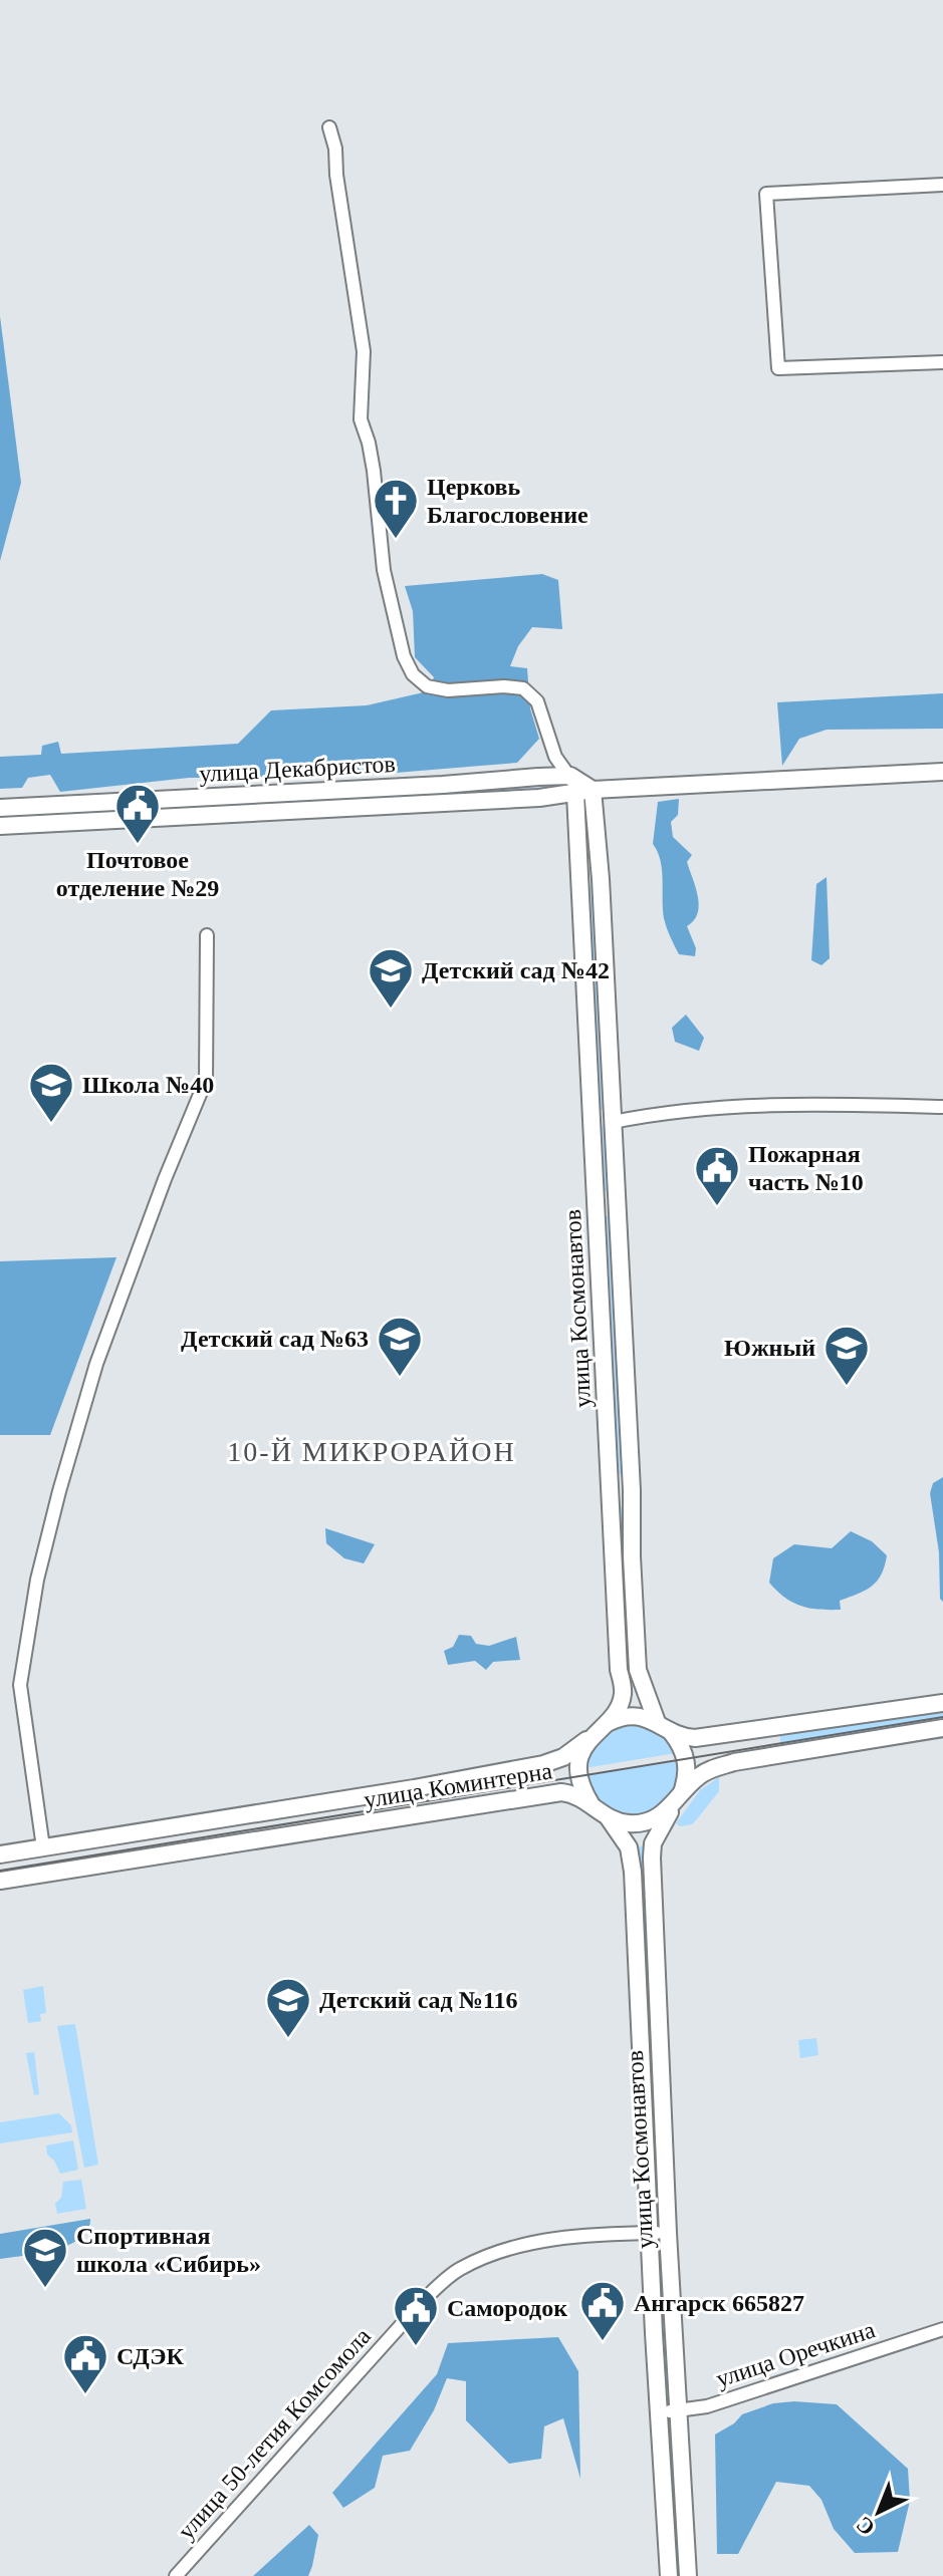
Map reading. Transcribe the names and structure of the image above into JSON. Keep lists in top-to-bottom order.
{
  "streets": {
    "street": [
      "улица Декабристов",
      "улица Космонавтов",
      "улица Коминтерна",
      "улица Оречкина",
      "улица 50-летия Комсомола"
    ]
  },
  "crossings": [
    ["улица Декабристов", "улица Космонавтов"],
    ["улица Космонавтов", "улица Коминтерна"],
    ["улица Космонавтов", "улица Оречкина"],
    ["улица Космонавтов", "улица 50-летия Комсомола"]
  ],
  "districts": ["10-Й МИКРОРАЙОН"],
  "places": {
    "church": ["Церковь Благословение"],
    "public building": [
      "Почтовое отделение №29",
      "Пожарная часть №10",
      "Ангарск 665827",
      "Самородок",
      "СДЭК"
    ],
    "school or university": [
      "Детский сад №42",
      "Школа №40",
      "Детский сад №63",
      "Южный",
      "Детский сад №116",
      "Спортивная школа «Сибирь»"
    ]
  },
  "north": "bottom left"
}
